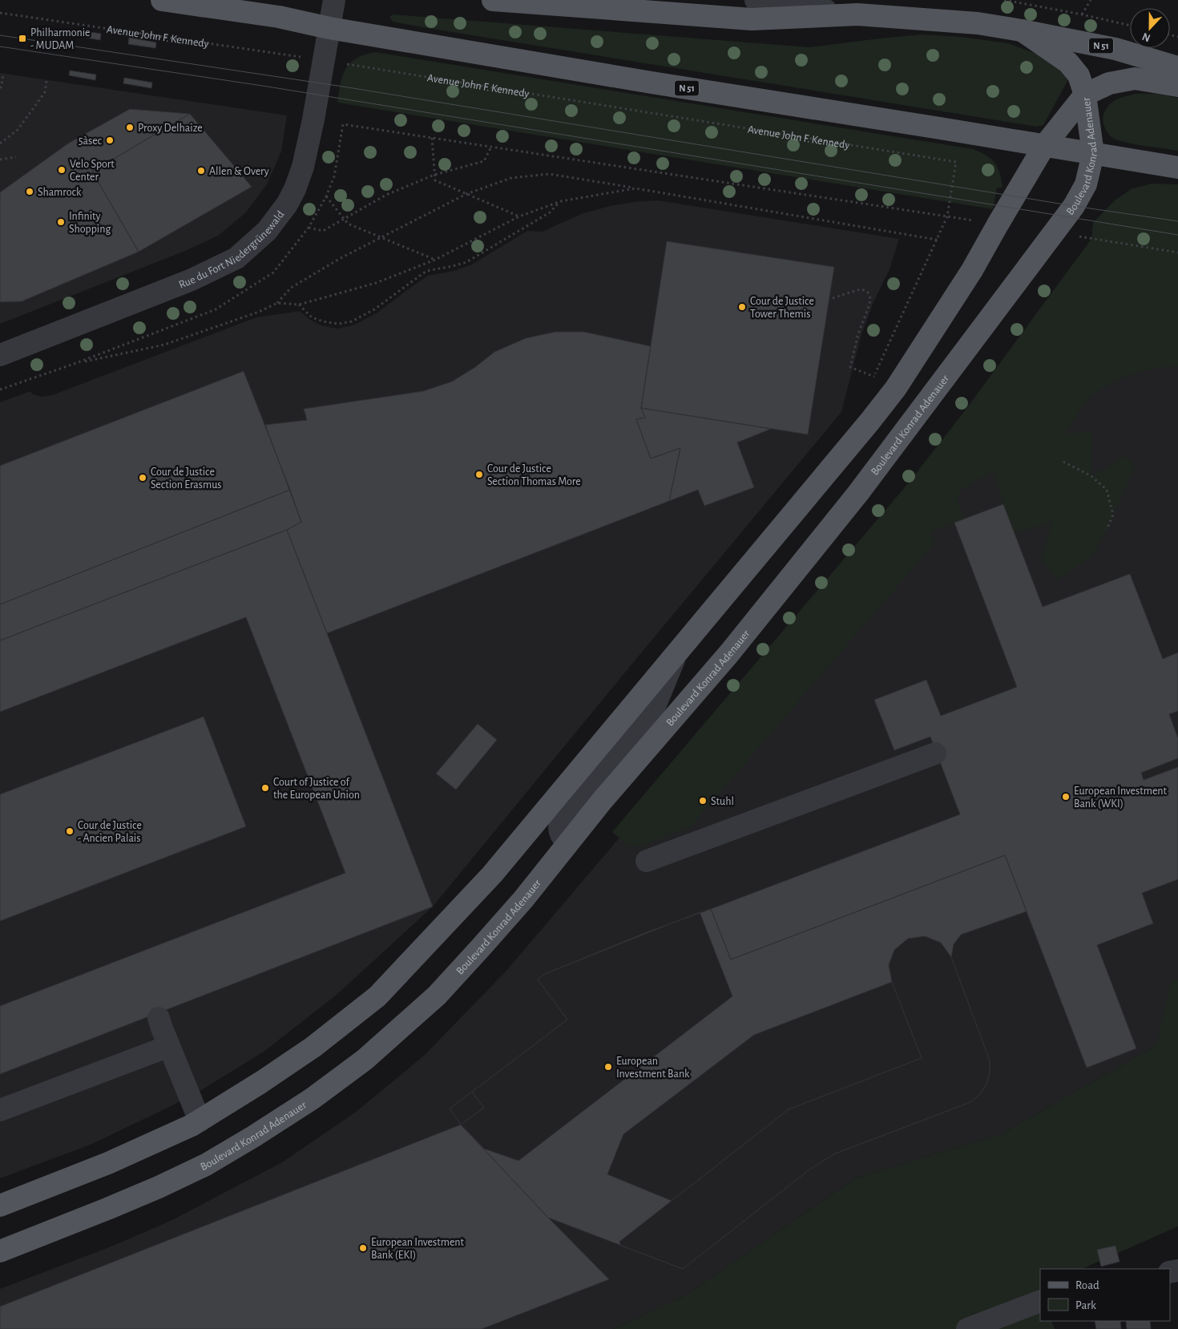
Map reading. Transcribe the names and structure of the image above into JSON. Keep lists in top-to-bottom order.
{
  "streets": {
    "main road": ["N 51", "Boulevard Konrad Adenauer"],
    "street": ["Rue du Fort Niedergrünewald"],
    "path": ["Avenue John F. Kennedy"]
  },
  "crossings": [
    ["Avenue John F. Kennedy", "Rue du Fort Niedergrünewald"],
    ["N 51", "Boulevard Konrad Adenauer"],
    ["N 51", "Rue du Fort Niedergrünewald"]
  ],
  "places": {
    "transit": ["Philharmonie - MUDAM"],
    "other": [
      "Proxy Delhaize",
      "5àsec",
      "Velo Sport Center",
      "Allen & Overy",
      "Shamrock",
      "Infinity Shopping",
      "Cour de Justice Tower Themis",
      "Cour de Justice Section Thomas More",
      "Cour de Justice Section Erasmus",
      "Court of Justice of the European Union",
      "European Investment Bank (WKI)",
      "Stuhl",
      "Cour de Justice - Ancien Palais",
      "European Investment Bank",
      "European Investment Bank (EKI)"
    ]
  },
  "legend": ["Road", "Park"],
  "north": "bottom"
}
